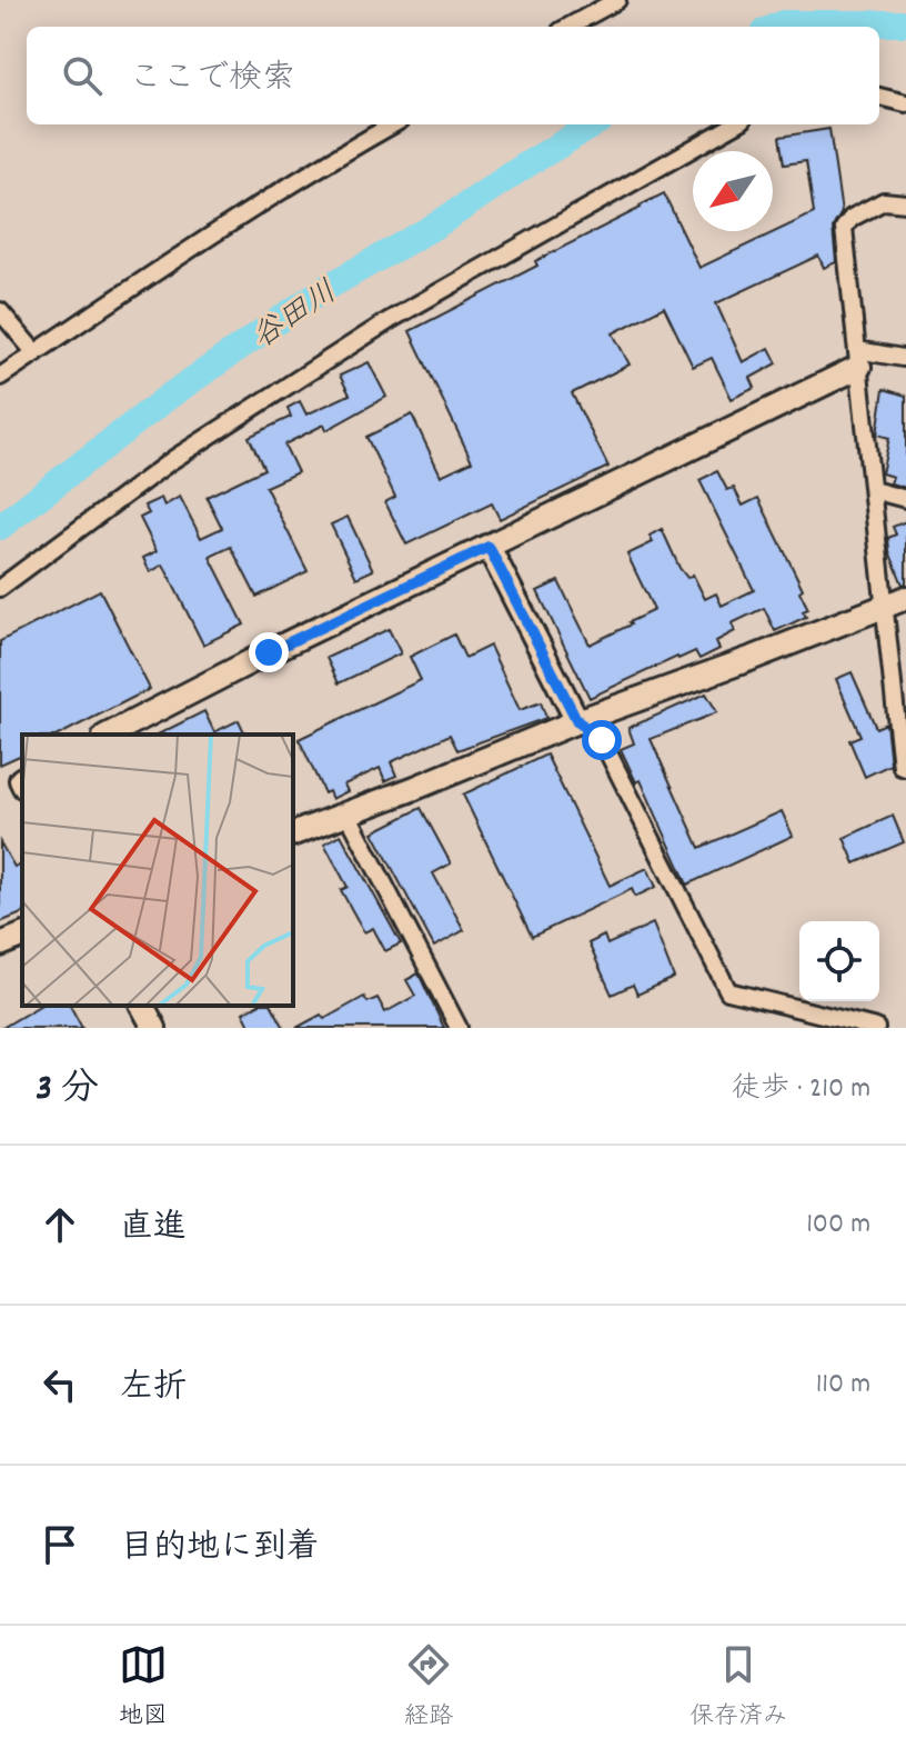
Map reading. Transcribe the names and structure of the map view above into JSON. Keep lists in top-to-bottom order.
{
  "water": ["谷田川"],
  "north": "bottom left",
  "page": {
    "search": "ここで検索",
    "heading": ["3 分", "徒歩 · 210 m"],
    "list": [
      ["直進", "100 m"],
      ["左折", "110 m"],
      "目的地に到着"
    ],
    "nav": ["地図", "経路", "保存済み"]
  }
}
